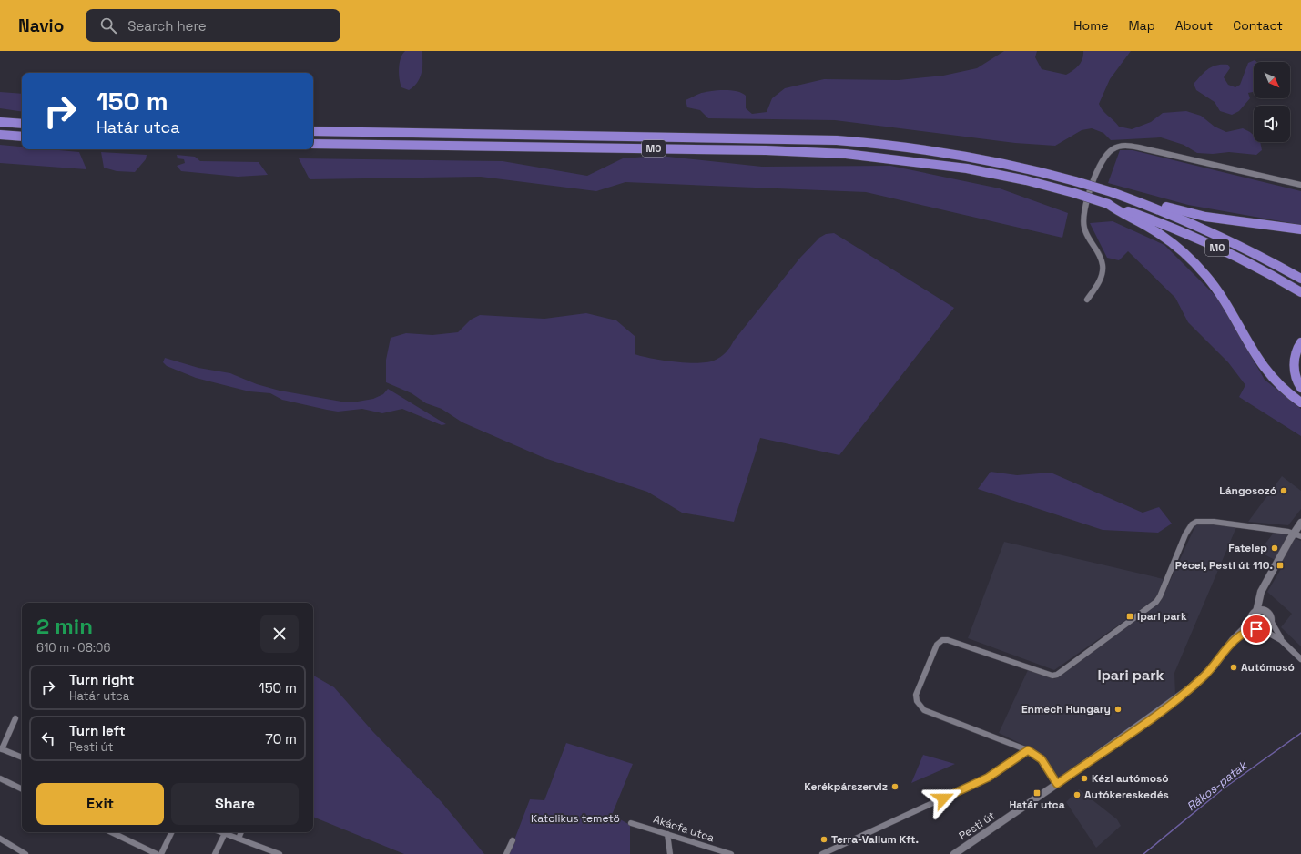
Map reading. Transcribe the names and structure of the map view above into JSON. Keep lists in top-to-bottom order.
{
  "streets": {
    "highway": ["M0"],
    "main road": ["Pesti út"],
    "street": ["Akácfa utca"]
  },
  "districts": ["Ipari park"],
  "water": ["Rákos-patak"],
  "parks": ["Katolikus temető"],
  "places": {
    "other": [
      "Lángosozó",
      "Fatelep",
      "Autómosó",
      "Enmech Hungary",
      "Kézi autómosó",
      "Kerékpárszerviz",
      "Autókereskedés",
      "Terra-Vallum Kft."
    ],
    "transit": ["Pécel, Pesti út 110.", "Ipari park", "Határ utca"]
  },
  "north": "bottom right",
  "page": {
    "header": "Navio",
    "search": "Search here",
    "nav": [
      "Home",
      "Map",
      "About",
      "Contact"
    ],
    "turn": ["150 m", "Határ utca"],
    "heading": ["2 min", "610 m · 08:06"],
    "list": [
      {
        "name": "Turn right",
        "note": "Határ utca",
        "value": "150 m"
      },
      {
        "name": "Turn left",
        "note": "Pesti út",
        "value": "70 m"
      }
    ],
    "buttons": ["Exit", "Share"]
  }
}
